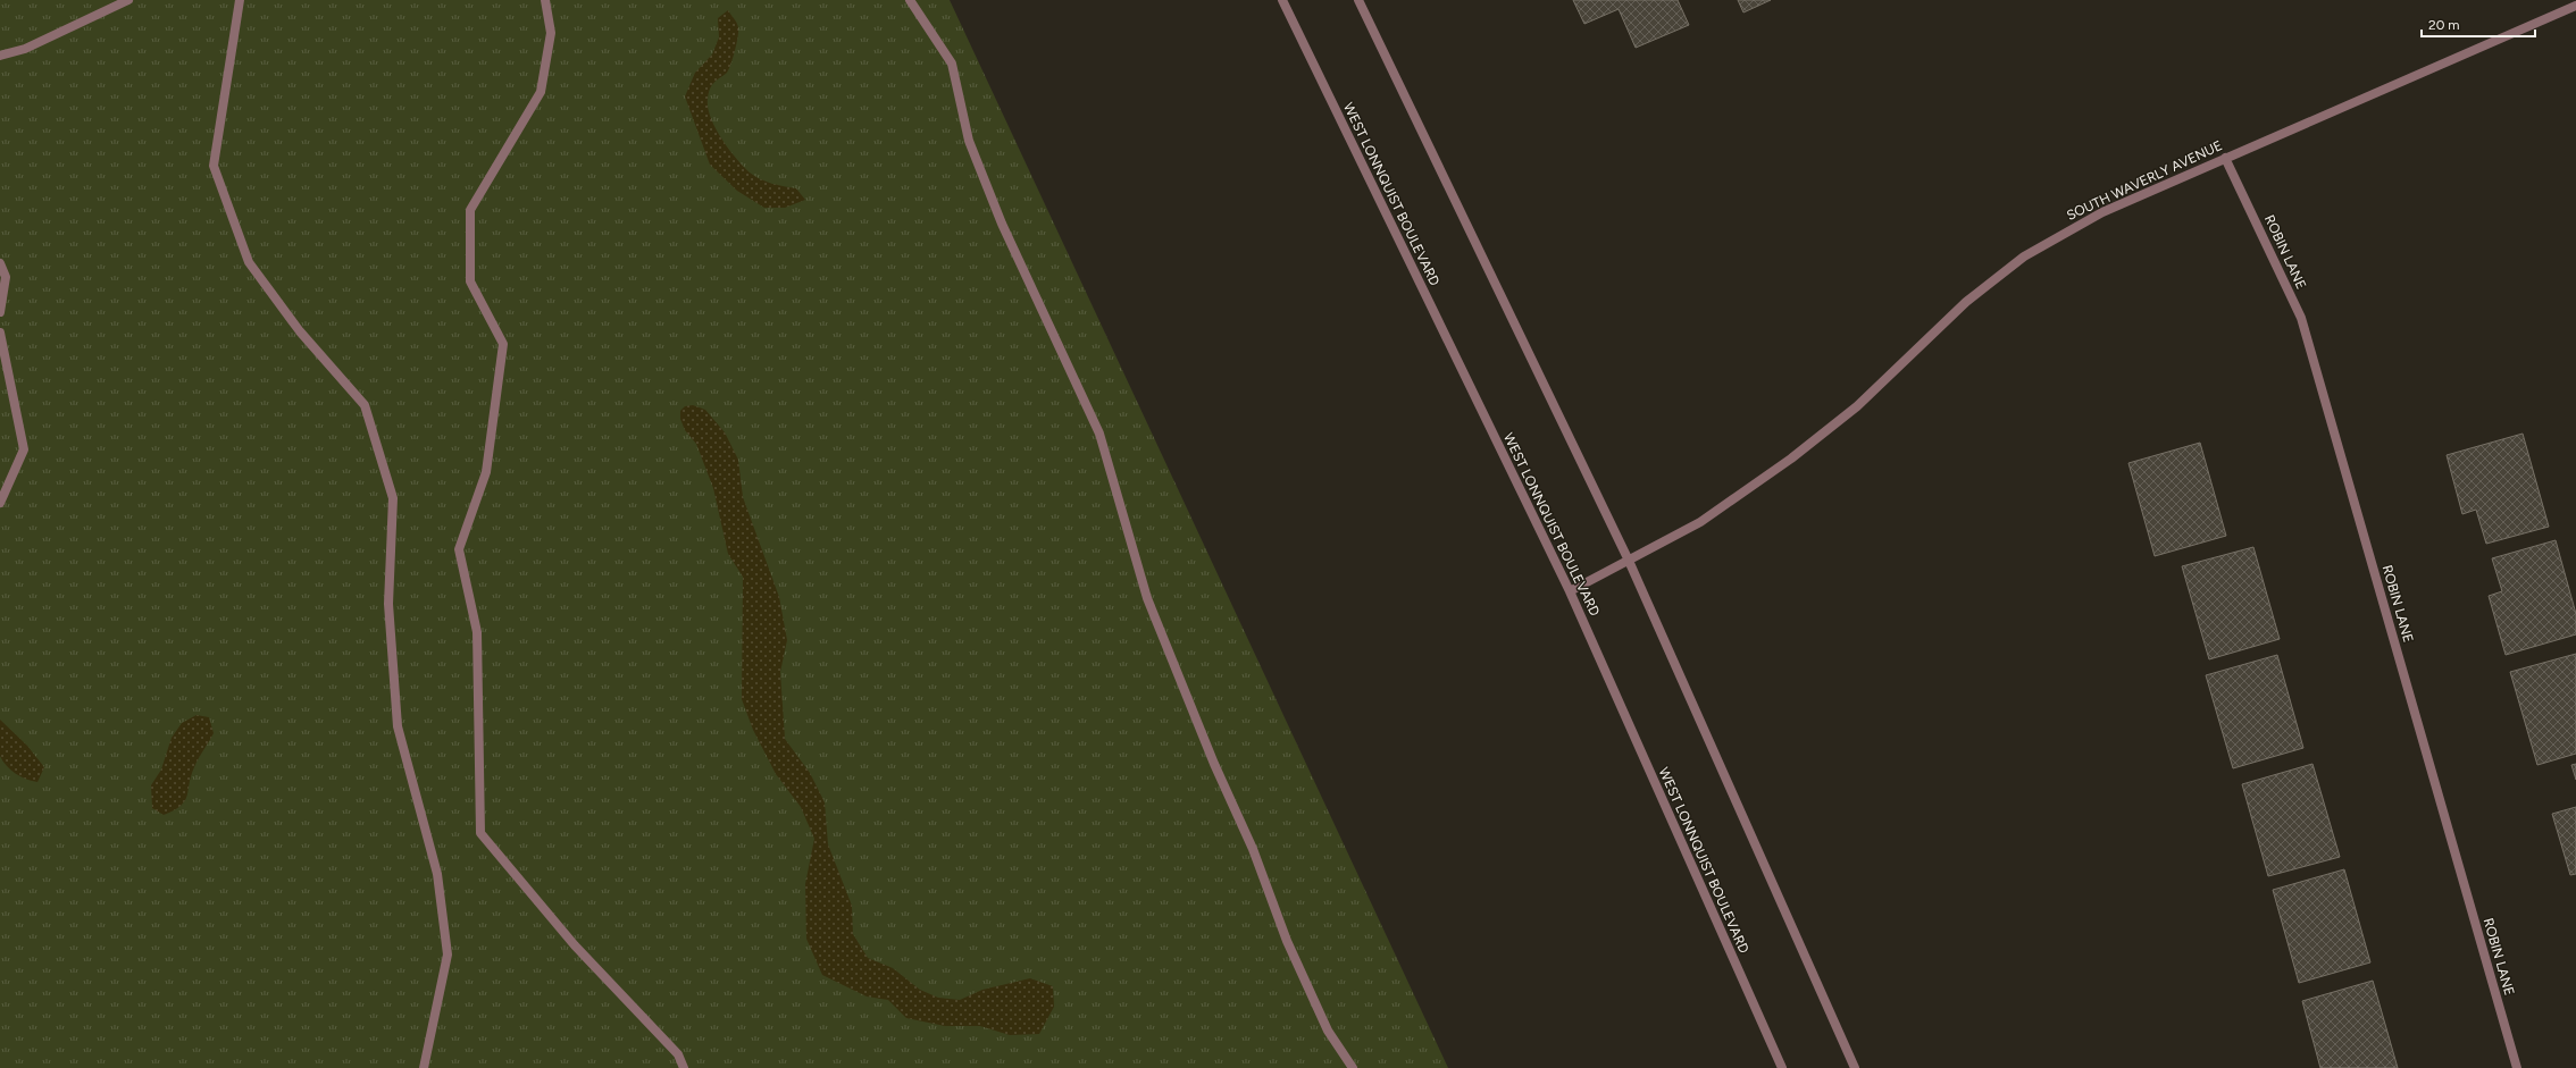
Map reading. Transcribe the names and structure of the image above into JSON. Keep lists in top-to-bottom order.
{
  "streets": {
    "street": ["SOUTH WAVERLY AVENUE", "WEST LONNQUIST BOULEVARD", "ROBIN LANE"]
  },
  "crossings": [
    ["SOUTH WAVERLY AVENUE", "WEST LONNQUIST BOULEVARD"],
    ["SOUTH WAVERLY AVENUE", "ROBIN LANE"]
  ],
  "scale_bar": "20 m"
}
